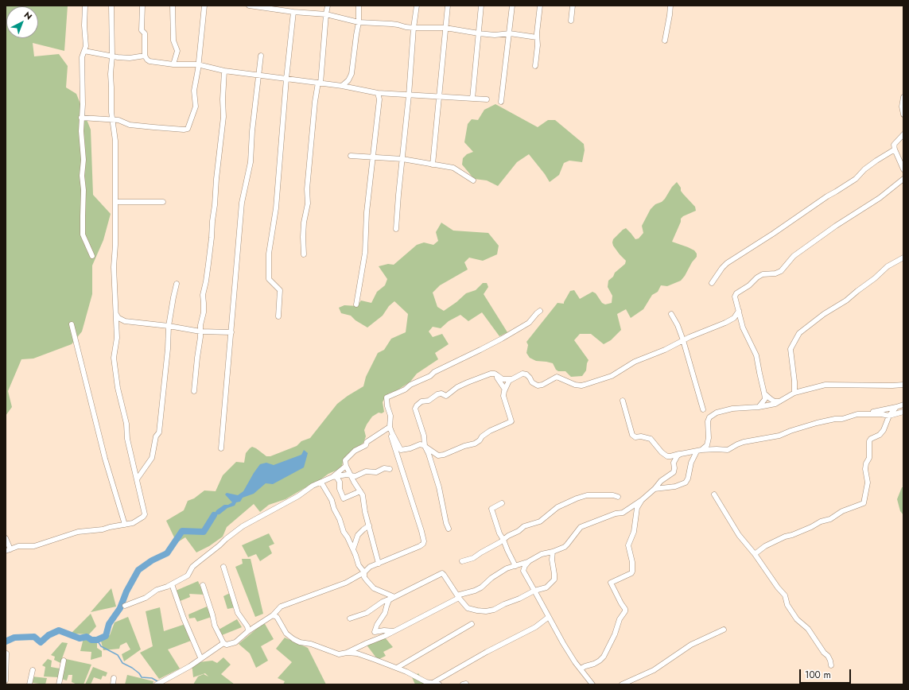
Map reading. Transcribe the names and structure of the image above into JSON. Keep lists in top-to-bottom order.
{
  "scale_bar": "100 m",
  "north": "top right"
}
